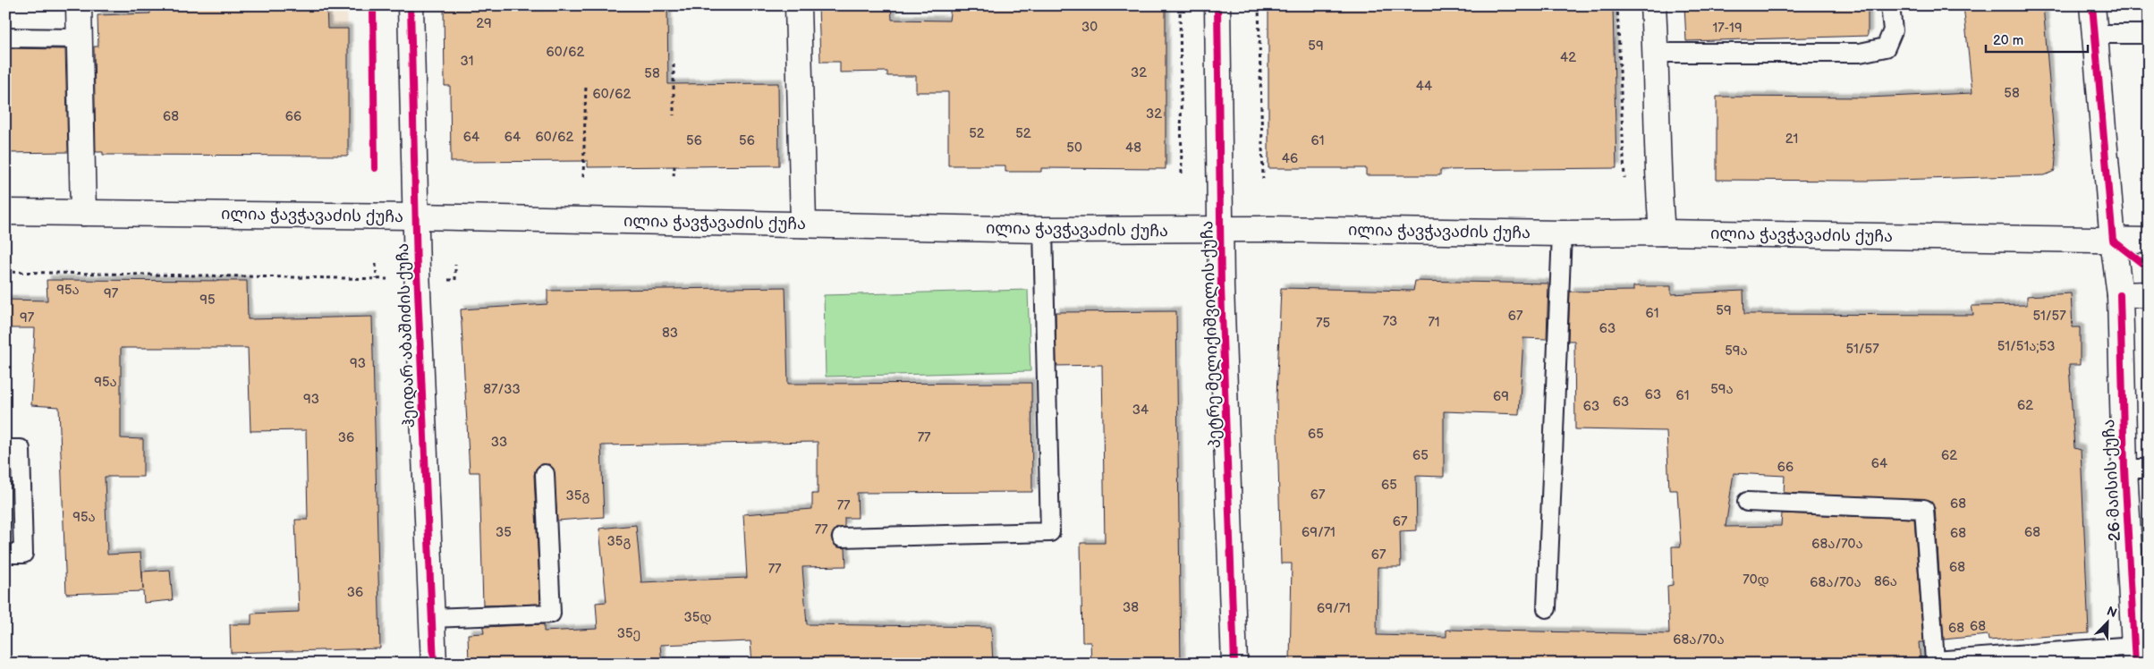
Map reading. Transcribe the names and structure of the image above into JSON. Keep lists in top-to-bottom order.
{
  "streets": {
    "street": [
      "ილია ჭავჭავაძის ქუჩა",
      "პეტრე მელიქიშვილის ქუჩა",
      "ჰეიდარ აბაშიძის ქუჩა",
      "26 მაისის ქუჩა"
    ]
  },
  "crossings": [
    ["ილია ჭავჭავაძის ქუჩა", "პეტრე მელიქიშვილის ქუჩა"],
    ["ილია ჭავჭავაძის ქუჩა", "ჰეიდარ აბაშიძის ქუჩა"],
    ["ილია ჭავჭავაძის ქუჩა", "26 მაისის ქუჩა"]
  ],
  "house_numbers": [
    "29",
    "30",
    "17-19",
    "59",
    "60/62",
    "42",
    "31",
    "32",
    "58",
    "44",
    "58",
    "60/62",
    "32",
    "68",
    "66",
    "52",
    "52",
    "64",
    "64",
    "60/62",
    "21",
    "56",
    "56",
    "61",
    "50",
    "48",
    "46",
    "95ა",
    "97",
    "95",
    "59",
    "61",
    "67",
    "51/57",
    "97",
    "73",
    "71",
    "75",
    "63",
    "83",
    "51/51ა;53",
    "51/57",
    "59ა",
    "93",
    "95ა",
    "87/33",
    "59ა",
    "63",
    "61",
    "69",
    "93",
    "63",
    "62",
    "63",
    "34",
    "65",
    "36",
    "77",
    "33",
    "65",
    "62",
    "64",
    "66",
    "65",
    "67",
    "35გ",
    "68",
    "77",
    "95ა",
    "67",
    "77",
    "35",
    "69/71",
    "68",
    "68",
    "35გ",
    "68ა/70ა",
    "67",
    "68",
    "77",
    "70დ",
    "86ა",
    "68ა/70ა",
    "36",
    "38",
    "69/71",
    "35დ",
    "68",
    "68",
    "35ე",
    "68ა/70ა"
  ],
  "scale_bar": "20 m",
  "north": "top right"
}
